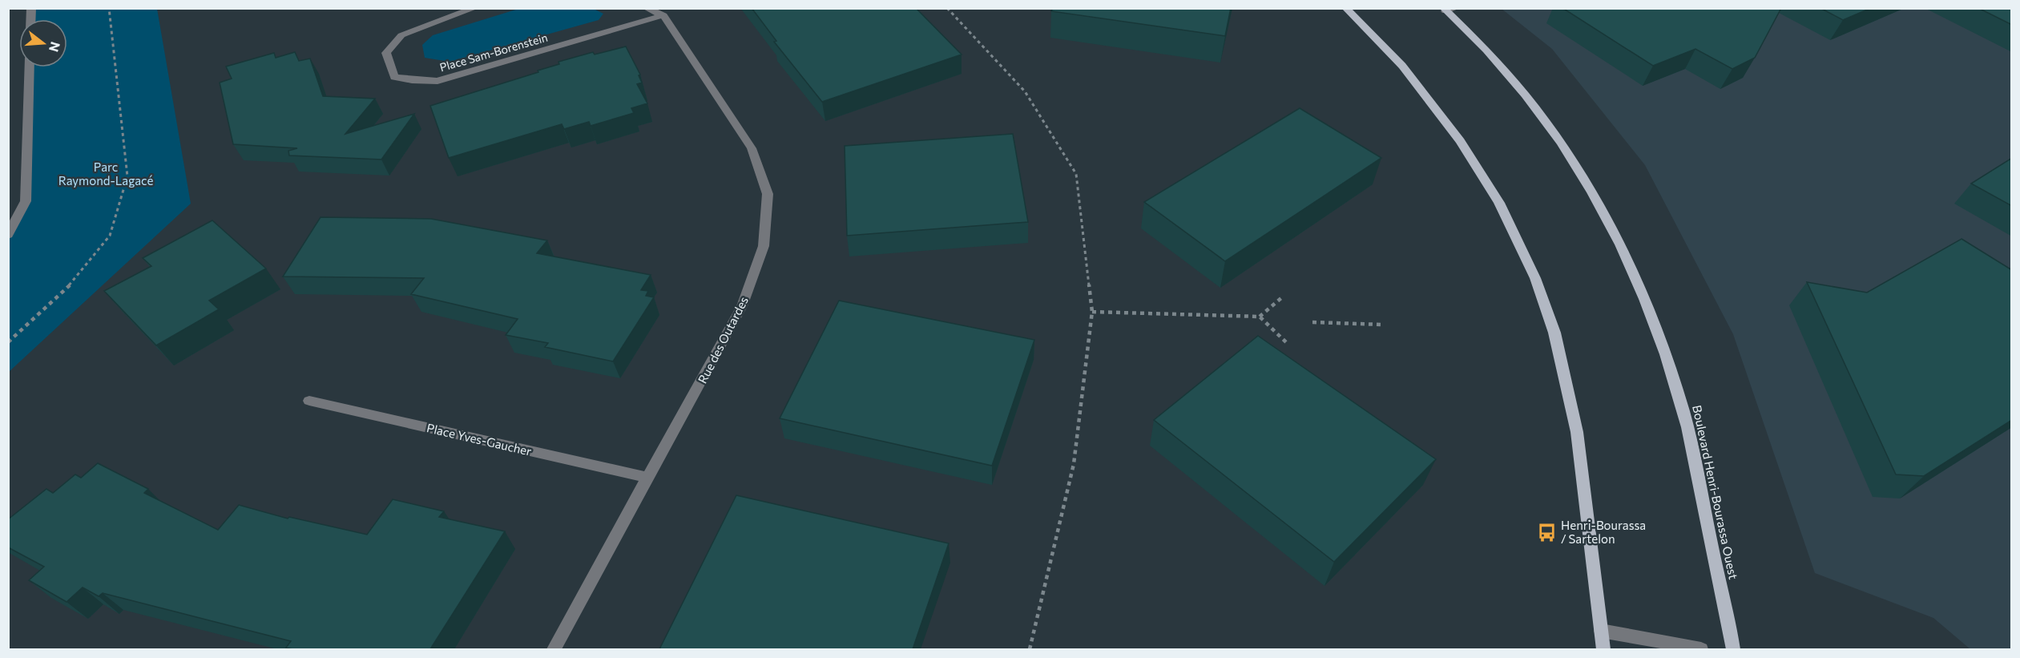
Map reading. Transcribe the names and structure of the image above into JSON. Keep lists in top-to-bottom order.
{
  "streets": {
    "main road": ["Boulevard Henri-Bourassa Ouest"],
    "street": ["Place Sam-Borenstein", "Rue des Outardes", "Place Yves-Gaucher"]
  },
  "crossings": [
    ["Place Sam-Borenstein", "Rue des Outardes"],
    ["Rue des Outardes", "Place Yves-Gaucher"]
  ],
  "parks": ["Parc Raymond-Lagacé"],
  "places": {
    "bus stop": ["Henri-Bourassa / Sartelon"]
  },
  "north": "right"
}
